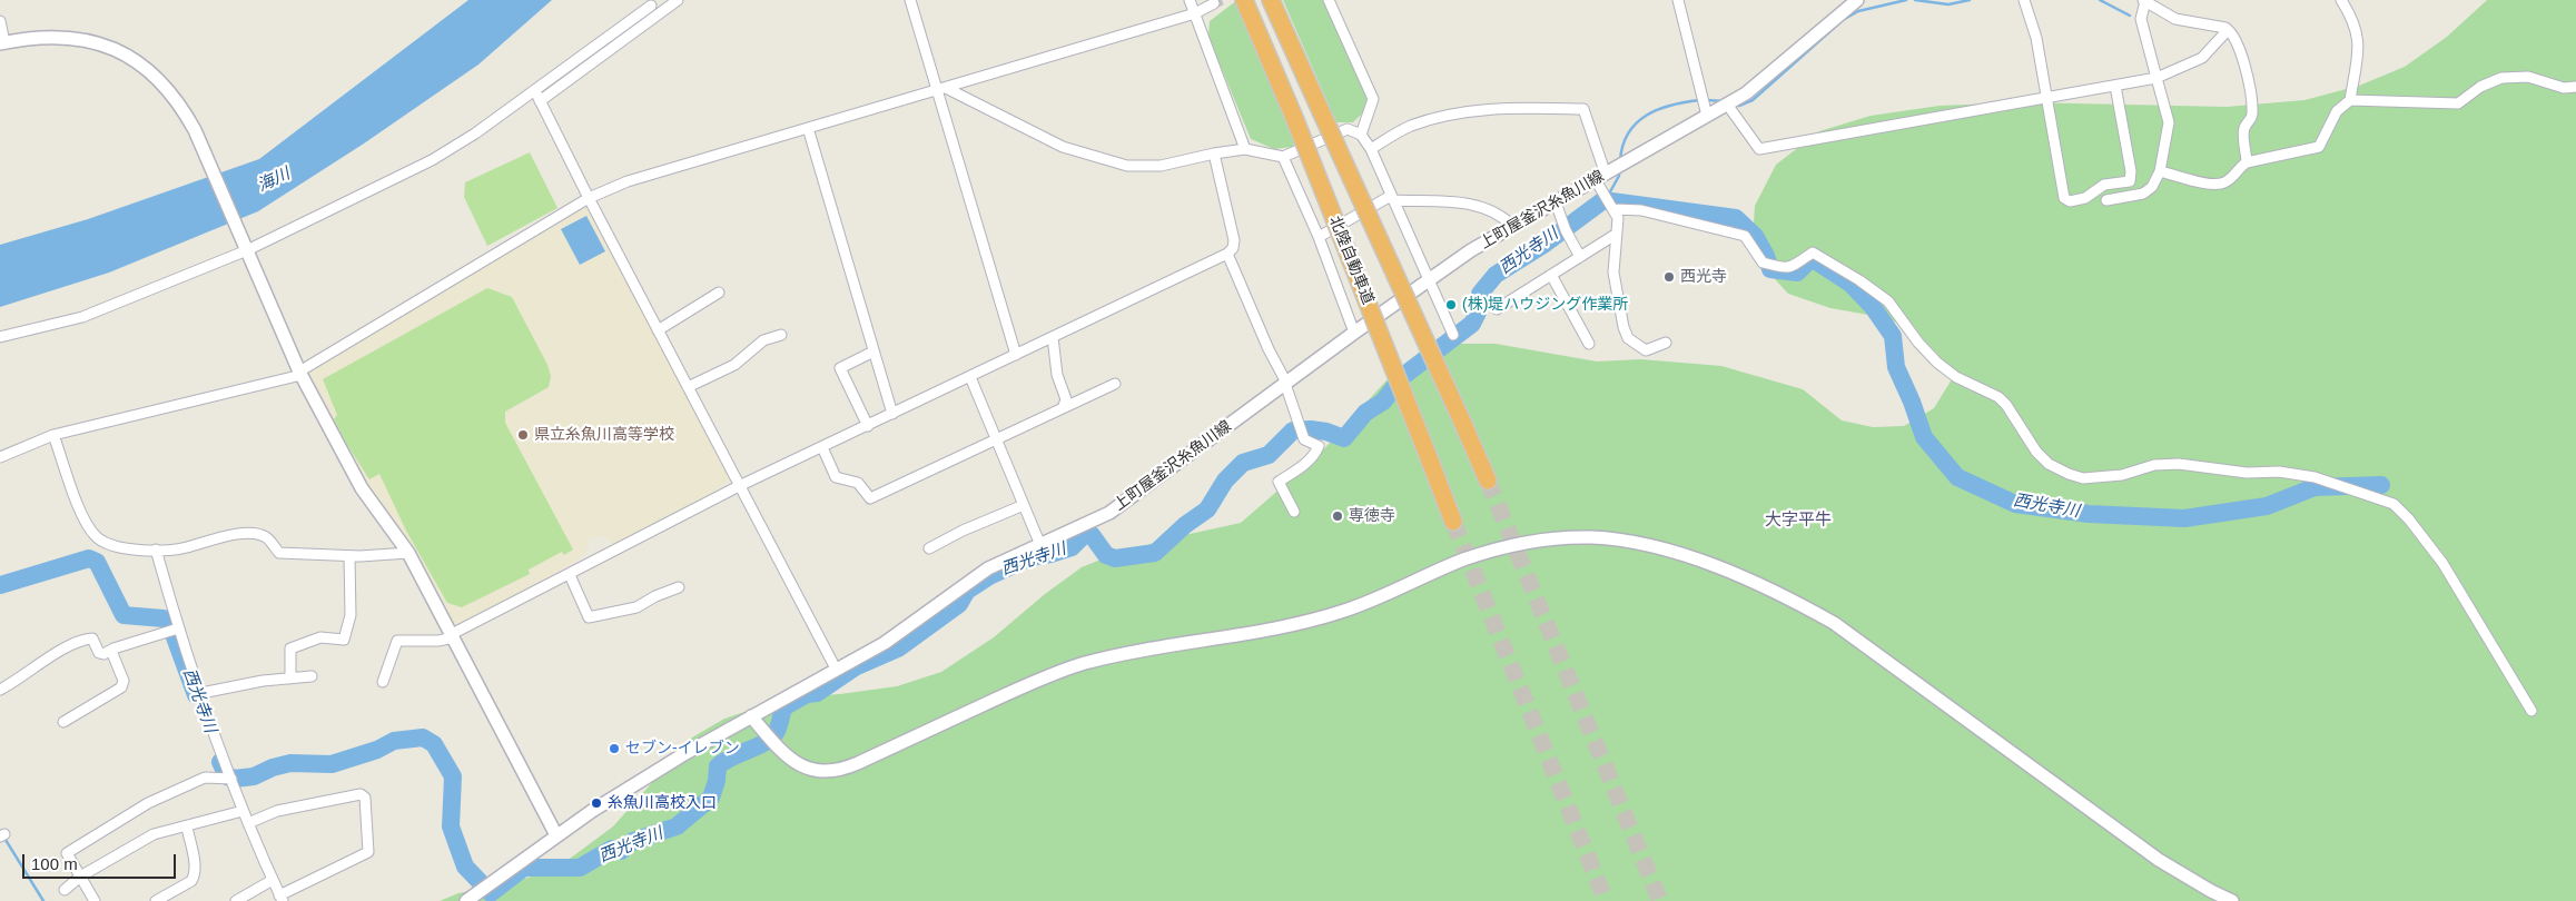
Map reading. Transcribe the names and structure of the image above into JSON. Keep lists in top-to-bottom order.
{
  "streets": {
    "highway": ["北陸自動車道"],
    "street": ["上町屋釜沢糸魚川線"]
  },
  "districts": ["大字平牛"],
  "water": ["海川", "西光寺川"],
  "places": [
    "西光寺",
    "(株)堤ハウジング作業所",
    "県立糸魚川高等学校",
    "専徳寺",
    "セブン-イレブン",
    "糸魚川高校入口"
  ],
  "scale_bar": "100 m"
}
